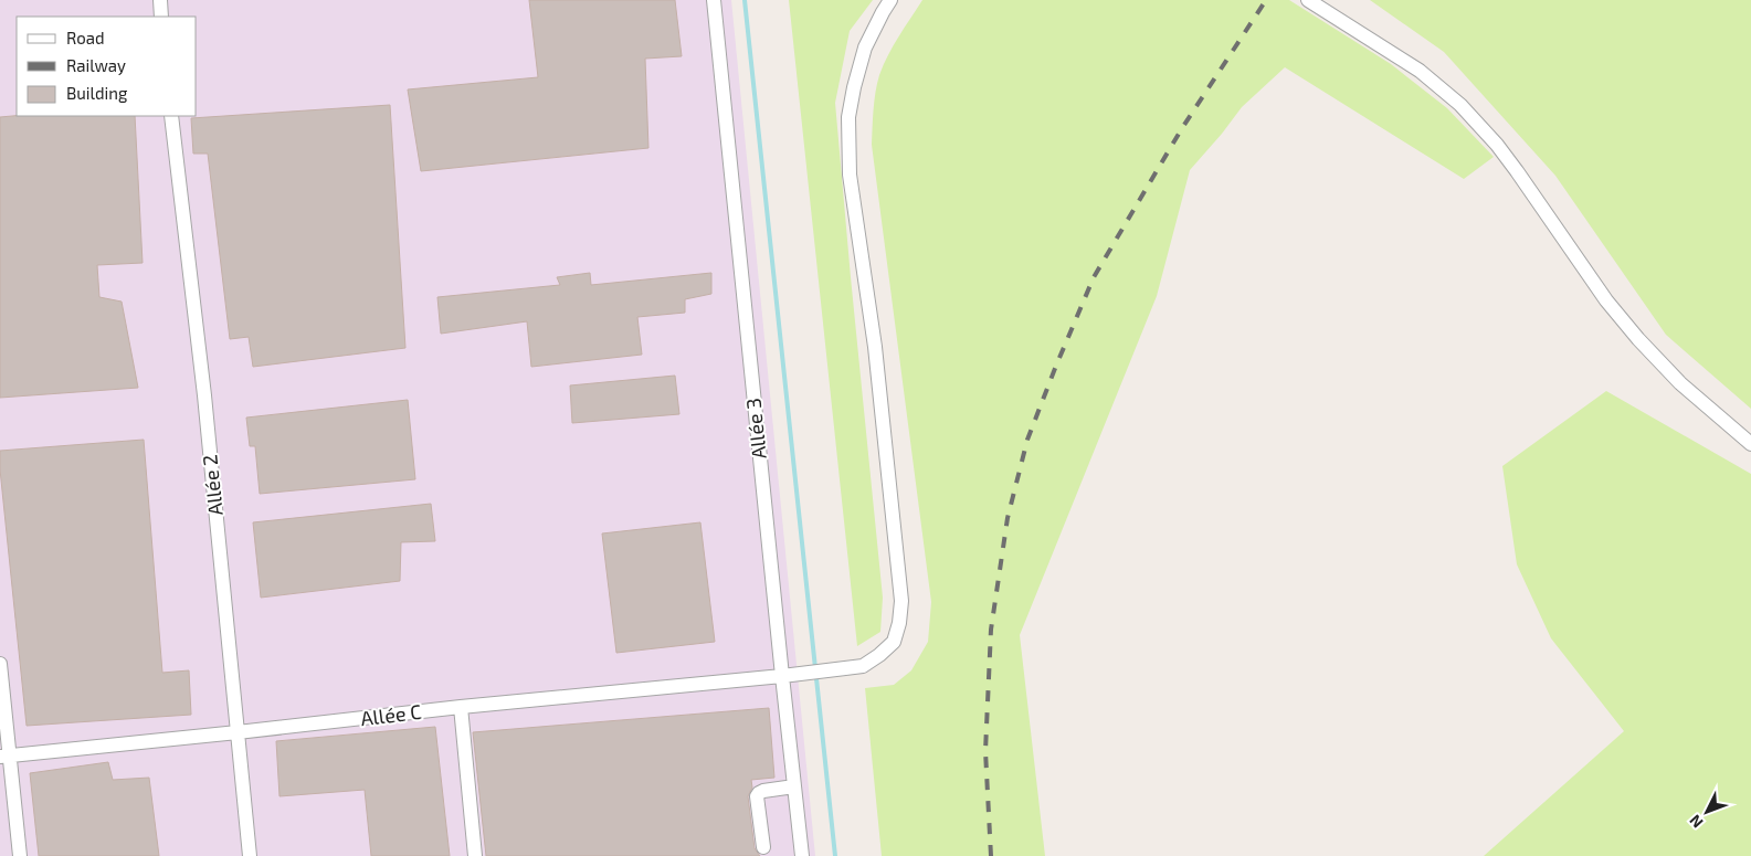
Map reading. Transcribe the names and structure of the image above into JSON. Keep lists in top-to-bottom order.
{
  "streets": {
    "street": ["Allée 3", "Allée 2", "Allée C"]
  },
  "crossings": [
    ["Allée 3", "Allée C"],
    ["Allée 2", "Allée C"]
  ],
  "legend": ["Road", "Railway", "Building"],
  "north": "bottom left"
}
